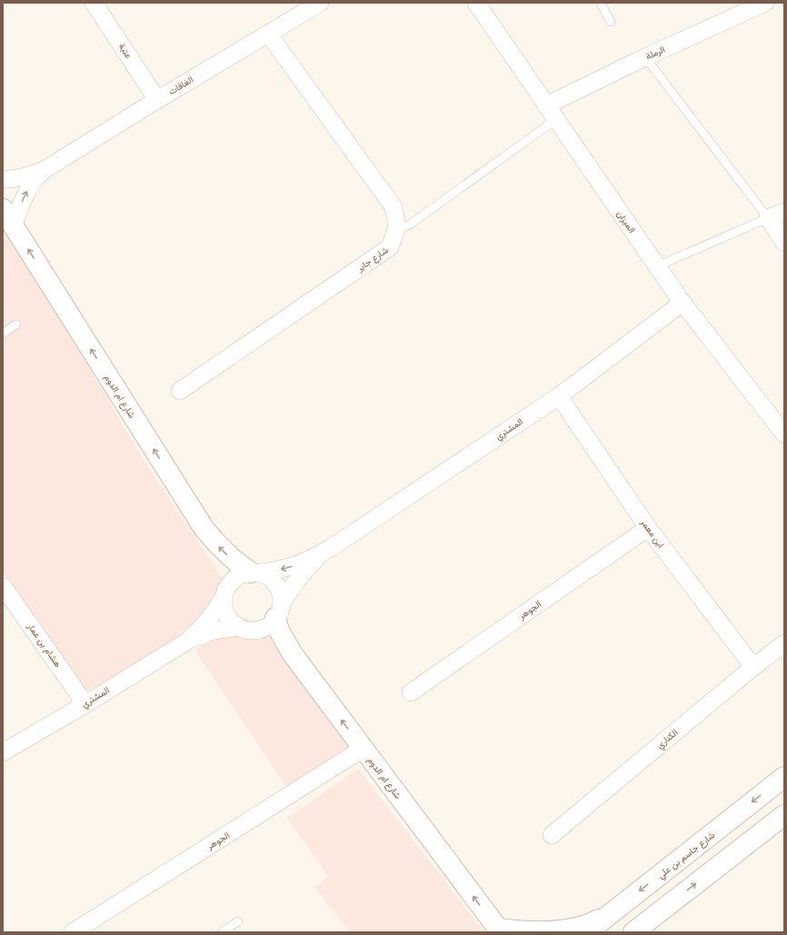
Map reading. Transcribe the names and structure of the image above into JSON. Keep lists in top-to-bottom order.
{
  "streets": {
    "street": [
      "عتبة",
      "الرملة",
      "الغافات",
      "الميزان",
      "شارع جابر",
      "شارع ام الدوم",
      "المشتري",
      "ابن معمر",
      "الجوهر",
      "هشام بن عمار",
      "الكناري",
      "شارع جاسم بن علي"
    ]
  },
  "crossings": [
    ["عتبة", "الغافات"],
    ["الرملة", "الميزان"],
    ["الغافات", "شارع ام الدوم"],
    ["الميزان", "المشتري"],
    ["شارع ام الدوم", "المشتري"],
    ["شارع ام الدوم", "الجوهر"],
    ["المشتري", "ابن معمر"],
    ["المشتري", "هشام بن عمار"],
    ["ابن معمر", "الجوهر"],
    ["ابن معمر", "الكناري"]
  ],
  "one_way": ["شارع ام الدوم"]
}
